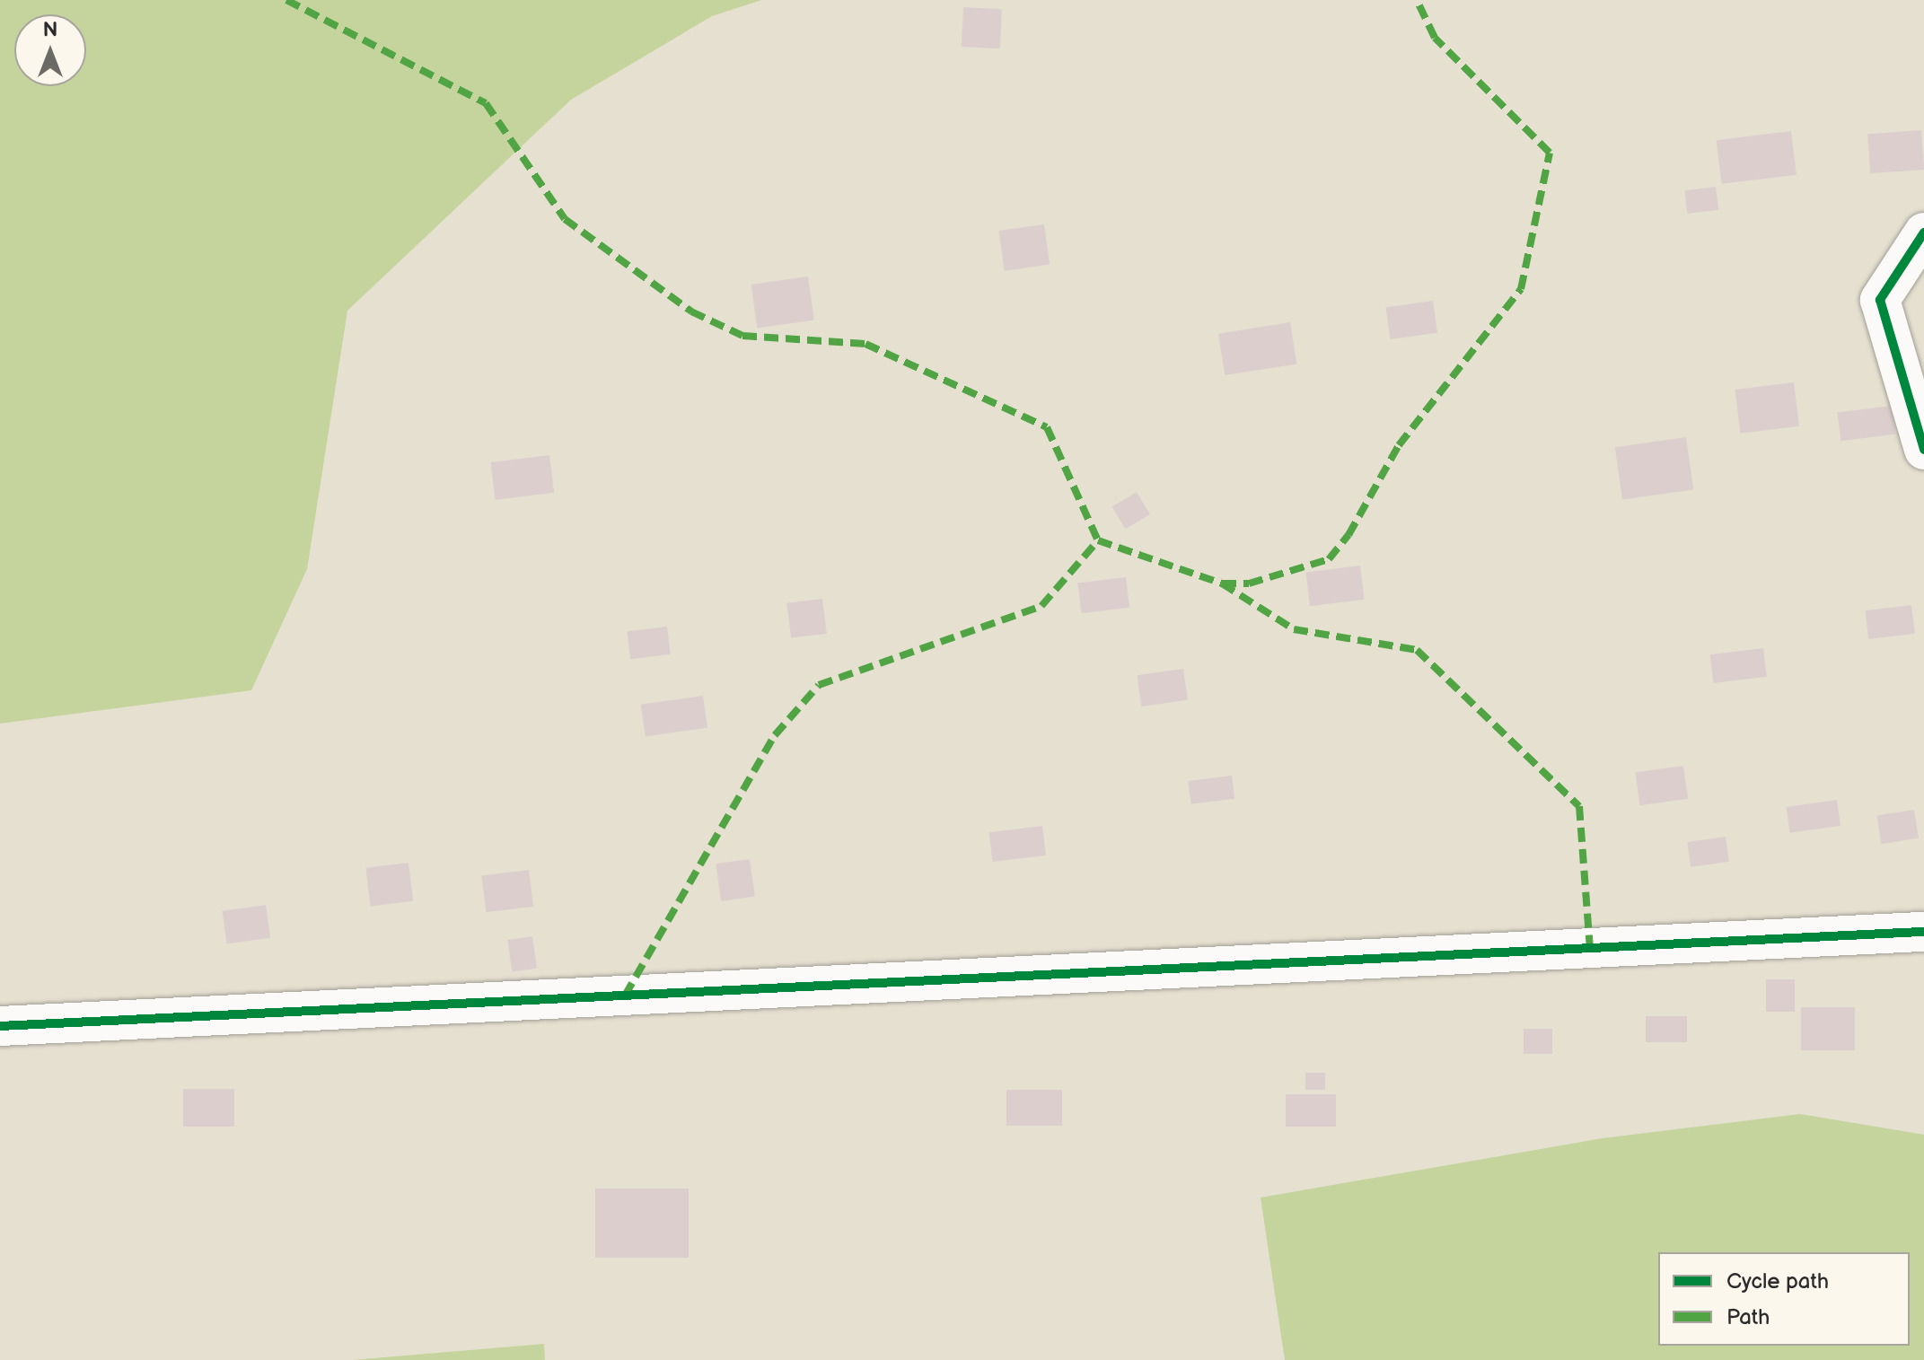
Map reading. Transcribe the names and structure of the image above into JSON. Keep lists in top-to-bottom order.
{
  "legend": ["Cycle path", "Path"],
  "north": "top"
}
